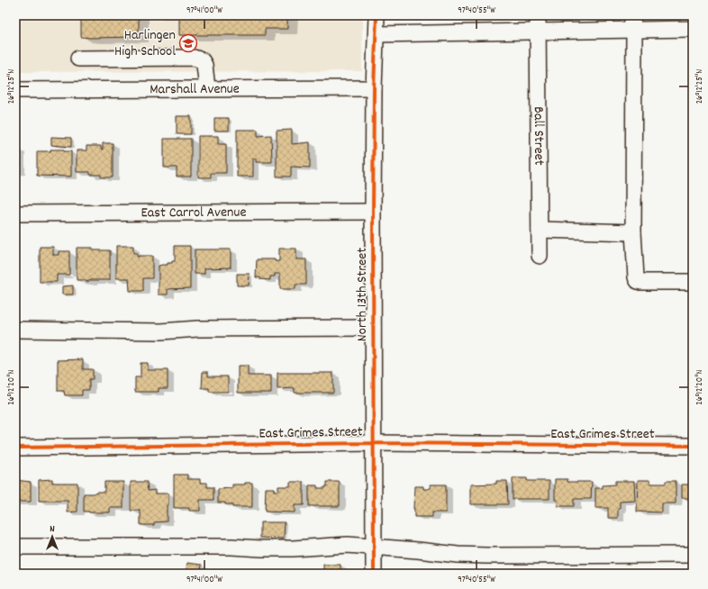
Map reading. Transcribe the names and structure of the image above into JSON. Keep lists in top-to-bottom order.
{
  "streets": {
    "street": [
      "Marshall Avenue",
      "Ball Street",
      "East Carrol Avenue",
      "North 13th Street",
      "East Grimes Street"
    ]
  },
  "crossings": [
    ["Marshall Avenue", "North 13th Street"],
    ["East Carrol Avenue", "North 13th Street"],
    ["North 13th Street", "East Grimes Street"]
  ],
  "places": {
    "school or university": ["Harlingen High School"]
  },
  "north": "top",
  "coordinates": [
    "97°41'00\"W",
    "97°40'55\"W",
    "26°12'25\"N",
    "26°12'20\"N"
  ]
}
